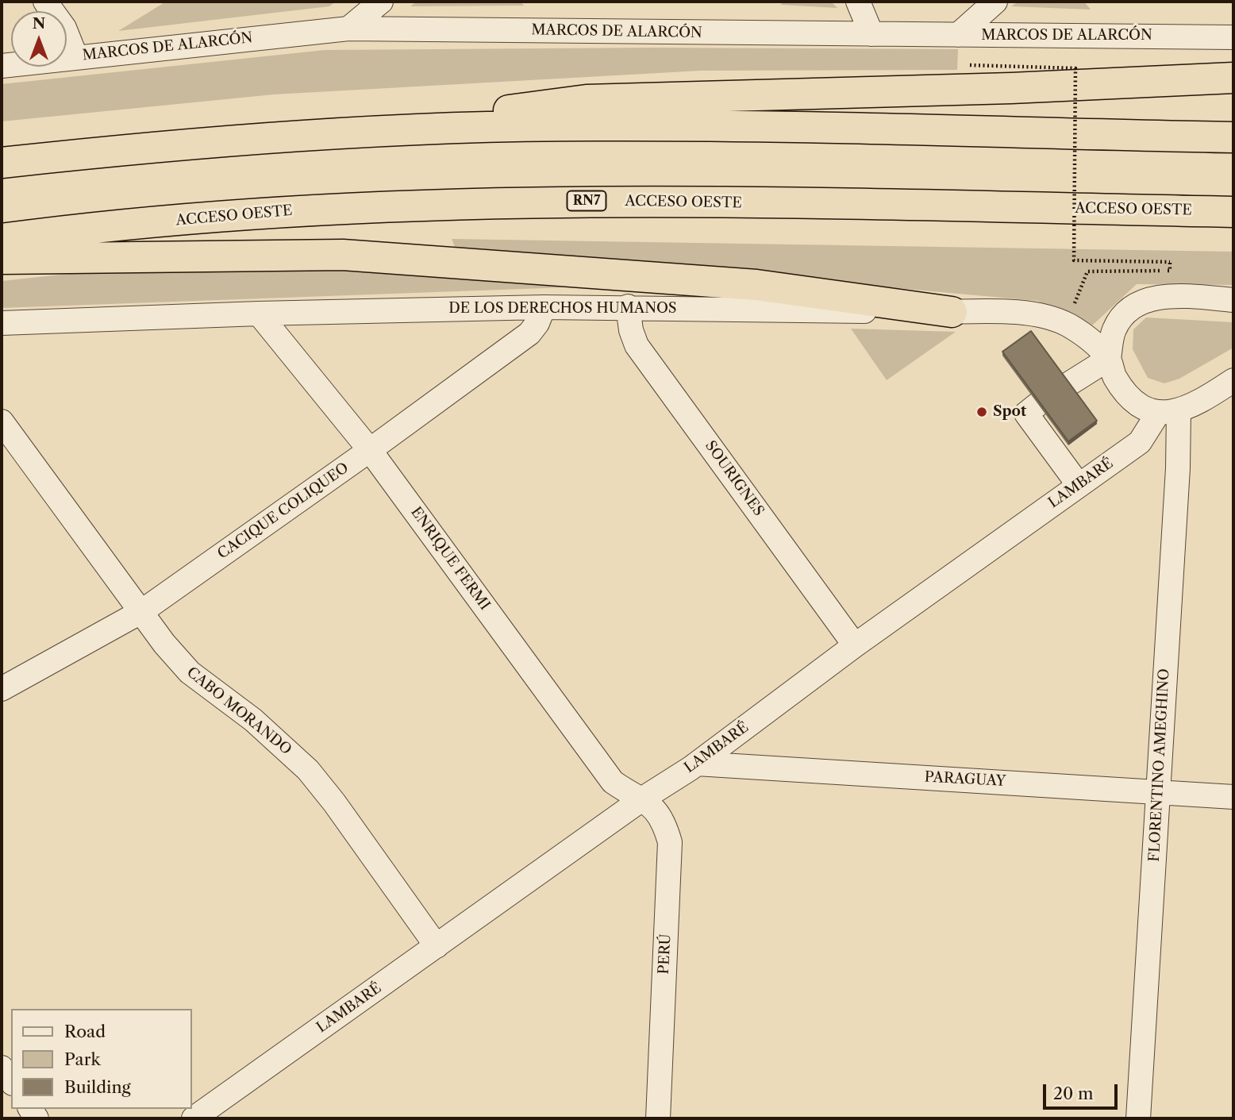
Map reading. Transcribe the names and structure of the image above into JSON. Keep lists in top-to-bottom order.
{
  "streets": {
    "highway": ["RN7", "ACCESO OESTE"],
    "street": [
      "MARCOS DE ALARCÓN",
      "DE LOS DERECHOS HUMANOS",
      "SOURIGNES",
      "LAMBARÉ",
      "CACIQUE COLIQUEO",
      "ENRIQUE FERMI",
      "CABO MORANDO",
      "FLORENTINO AMEGHINO",
      "PARAGUAY",
      "PERÚ"
    ]
  },
  "crossings": [
    ["DE LOS DERECHOS HUMANOS", "SOURIGNES"],
    ["DE LOS DERECHOS HUMANOS", "LAMBARÉ"],
    ["DE LOS DERECHOS HUMANOS", "CACIQUE COLIQUEO"],
    ["DE LOS DERECHOS HUMANOS", "ENRIQUE FERMI"],
    ["DE LOS DERECHOS HUMANOS", "FLORENTINO AMEGHINO"],
    ["SOURIGNES", "LAMBARÉ"],
    ["LAMBARÉ", "ENRIQUE FERMI"],
    ["LAMBARÉ", "CABO MORANDO"],
    ["LAMBARÉ", "FLORENTINO AMEGHINO"],
    ["LAMBARÉ", "PARAGUAY"],
    ["LAMBARÉ", "PERÚ"],
    ["CACIQUE COLIQUEO", "ENRIQUE FERMI"],
    ["CACIQUE COLIQUEO", "CABO MORANDO"],
    ["ENRIQUE FERMI", "PERÚ"],
    ["FLORENTINO AMEGHINO", "PARAGUAY"]
  ],
  "places": ["Spot"],
  "legend": ["Road", "Park", "Building"],
  "scale_bar": "20 m",
  "north": "top"
}
